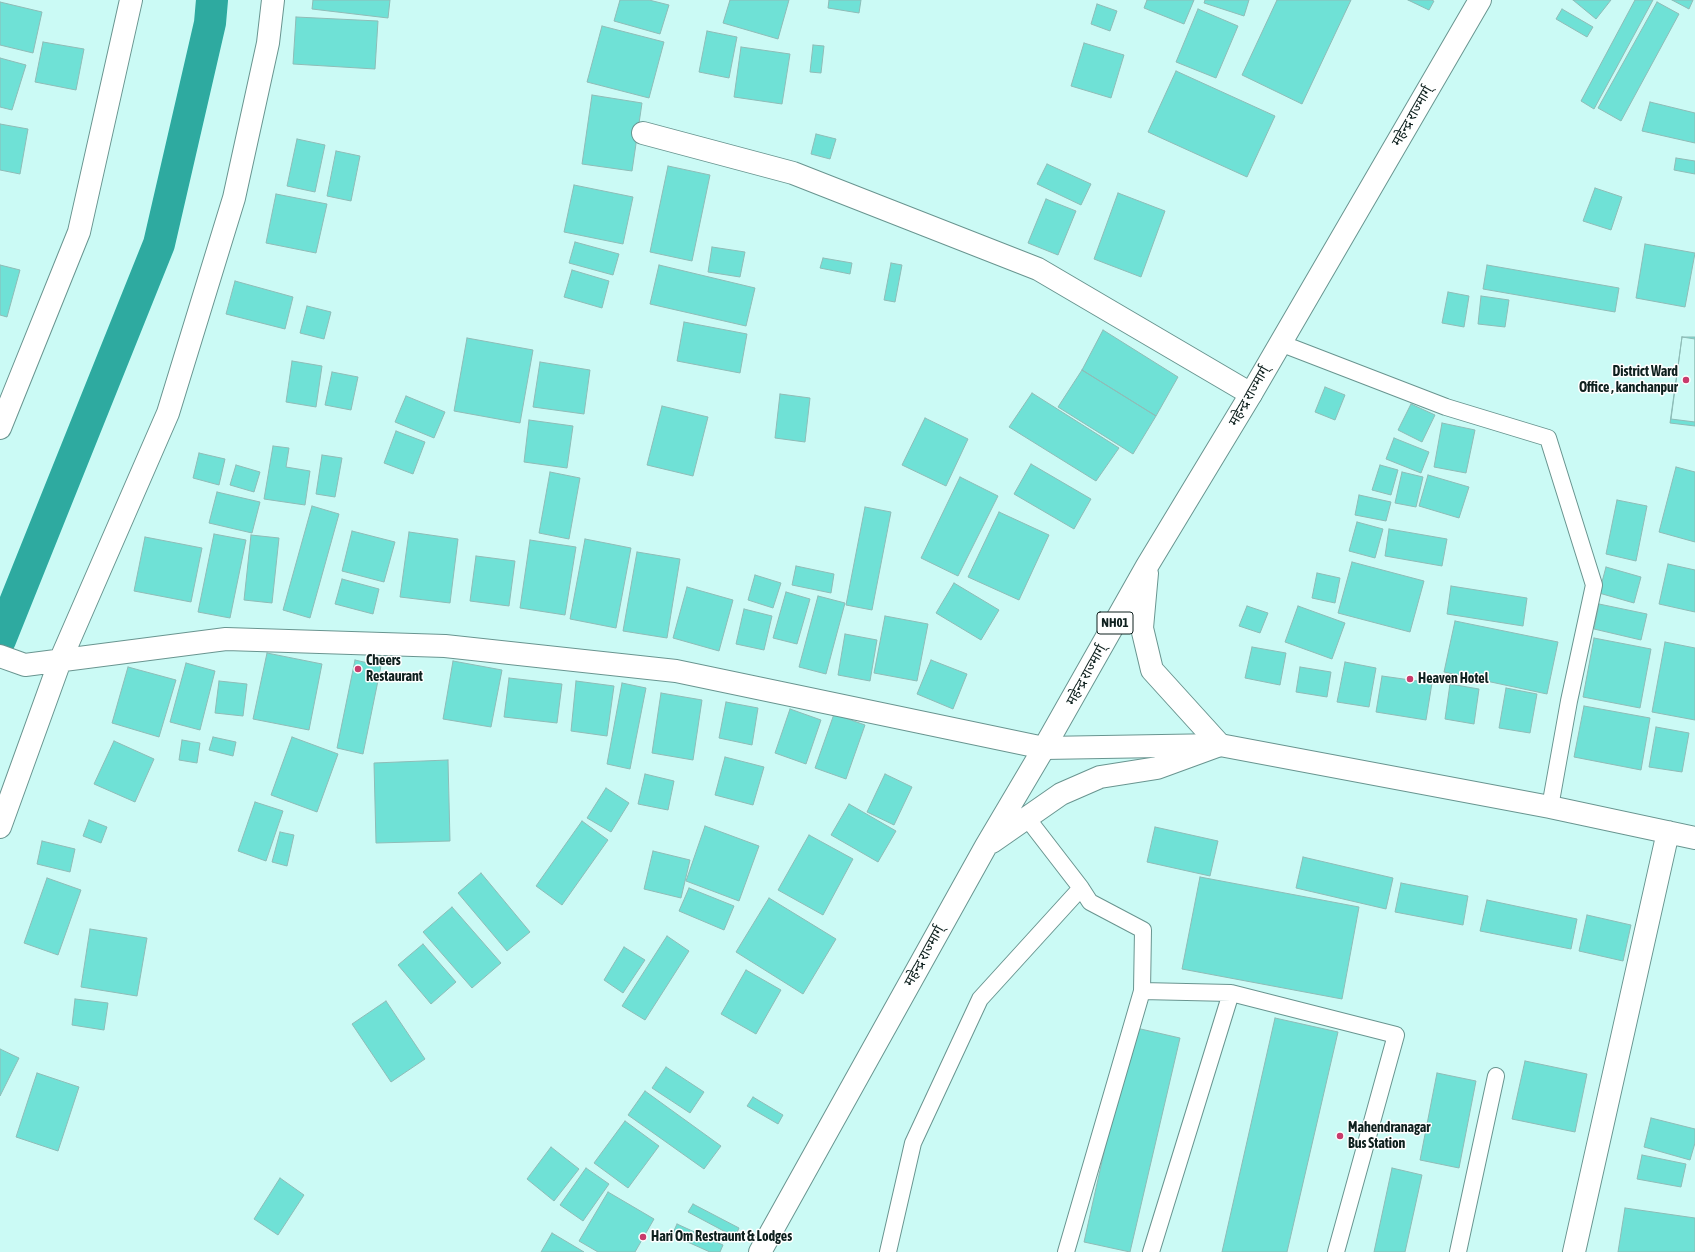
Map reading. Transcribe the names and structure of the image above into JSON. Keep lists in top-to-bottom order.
{
  "streets": {
    "main road": ["महेन्द्र राज्मार्ग्", "NH01"]
  },
  "places": [
    "District Ward Office , kanchanpur",
    "Cheers Restaurant",
    "Heaven Hotel",
    "Mahendranagar Bus Station",
    "Hari Om Restraunt & Lodges"
  ]
}
